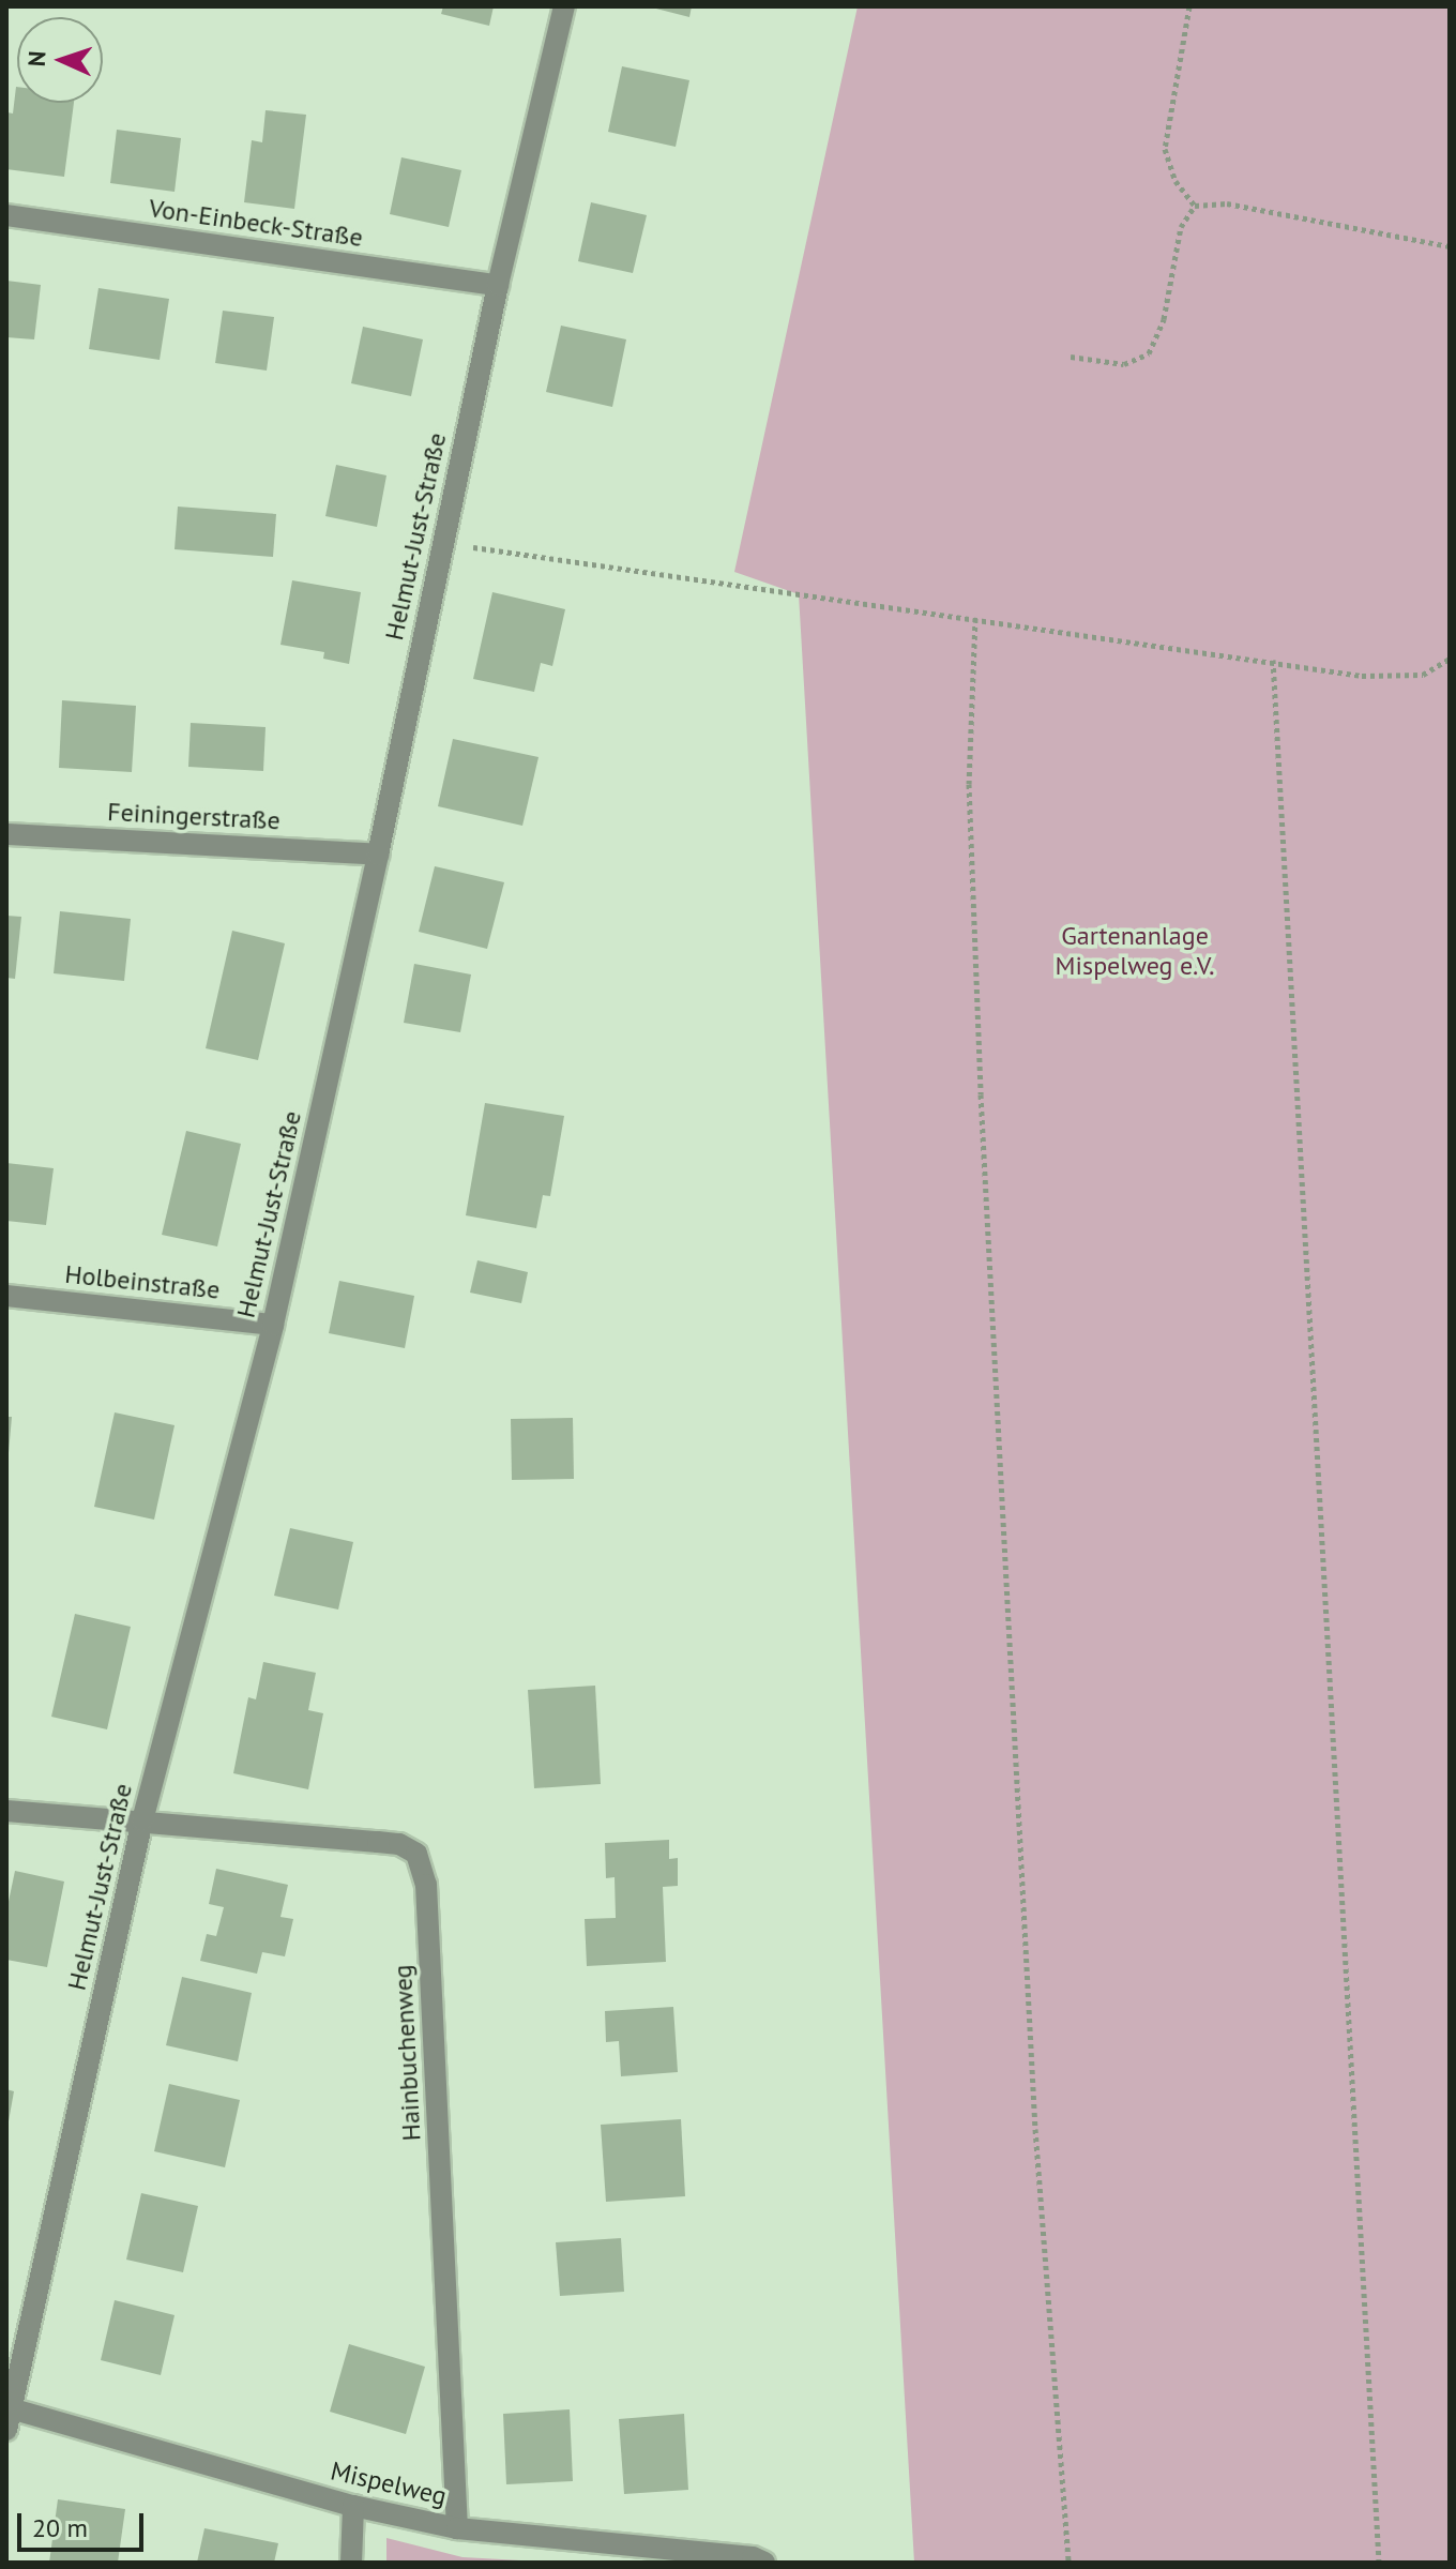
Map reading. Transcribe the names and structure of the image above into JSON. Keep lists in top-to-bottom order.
{
  "streets": {
    "street": [
      "Von-Einbeck-Straße",
      "Helmut-Just-Straße",
      "Feiningerstraße",
      "Holbeinstraße",
      "Hainbuchenweg",
      "Mispelweg"
    ]
  },
  "crossings": [
    ["Von-Einbeck-Straße", "Helmut-Just-Straße"],
    ["Helmut-Just-Straße", "Feiningerstraße"],
    ["Helmut-Just-Straße", "Holbeinstraße"],
    ["Helmut-Just-Straße", "Hainbuchenweg"],
    ["Helmut-Just-Straße", "Mispelweg"],
    ["Hainbuchenweg", "Mispelweg"]
  ],
  "parks": ["Gartenanlage Mispelweg e.V."],
  "scale_bar": "20 m",
  "north": "left"
}
